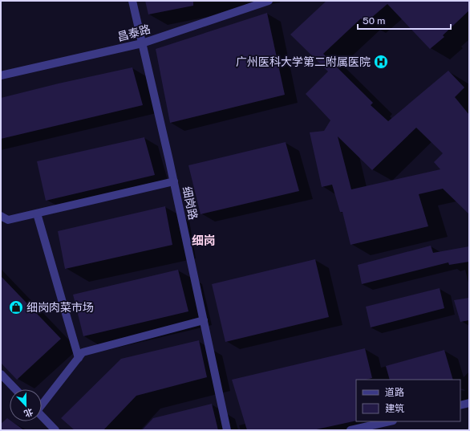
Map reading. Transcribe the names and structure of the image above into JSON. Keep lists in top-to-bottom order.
{
  "streets": {
    "street": ["昌泰路", "细岗路"]
  },
  "crossings": [
    ["昌泰路", "细岗路"]
  ],
  "districts": ["细岗"],
  "places": {
    "hospital": ["广州医科大学第二附属医院"],
    "shop": ["细岗肉菜市场"]
  },
  "legend": ["道路", "建筑"],
  "scale_bar": "50 m",
  "north": "bottom"
}
